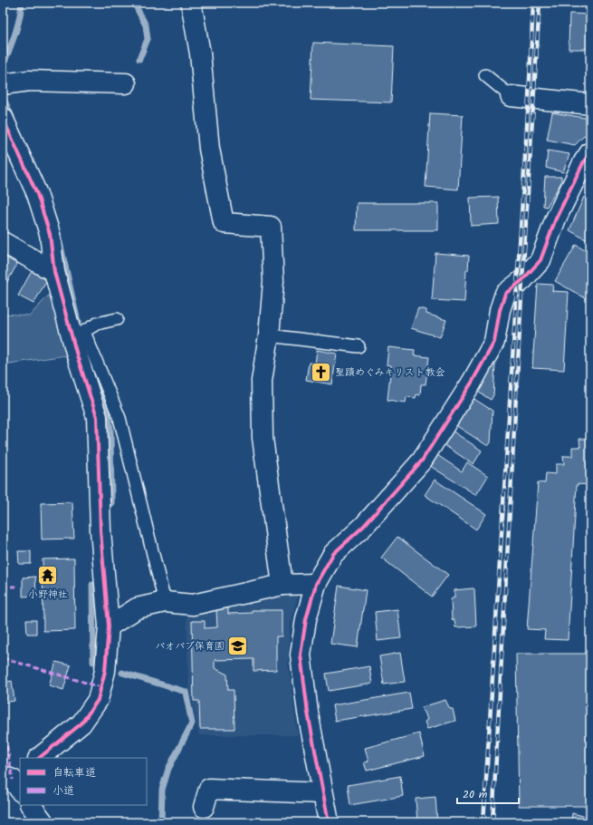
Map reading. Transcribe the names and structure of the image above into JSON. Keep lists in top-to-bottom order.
{
  "places": {
    "church": ["聖蹟めぐみキリスト教会"],
    "temple": ["小野神社"],
    "school or university": ["バオバブ保育園"]
  },
  "legend": ["自転車道", "小道"],
  "scale_bar": "20 m"
}
